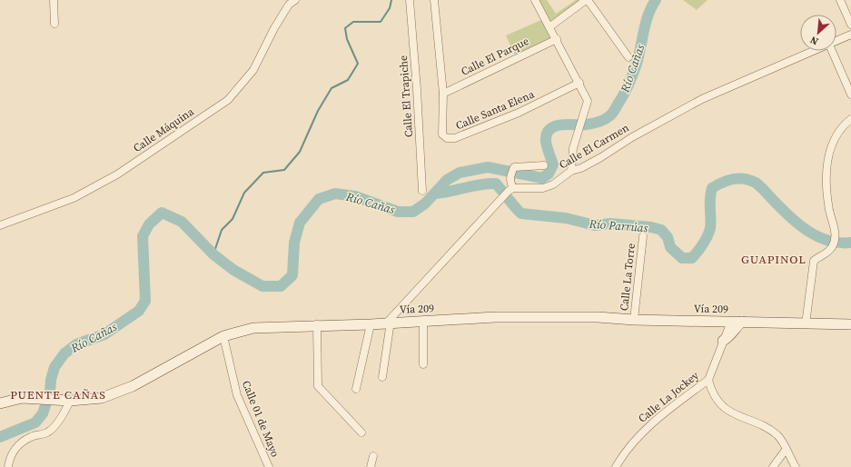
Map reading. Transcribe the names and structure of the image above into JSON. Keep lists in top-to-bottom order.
{
  "streets": {
    "main road": ["Vía 209"],
    "street": [
      "Calle El Parque",
      "Calle El Trapiche",
      "Calle Santa Elena",
      "Calle Máquina",
      "Calle El Carmen",
      "Calle La Torre",
      "Calle La Jockey",
      "Calle 01 de Mayo"
    ]
  },
  "crossings": [
    ["Calle El Parque", "Calle Santa Elena"],
    ["Calle La Torre", "Vía 209"],
    ["Vía 209", "Calle 01 de Mayo"]
  ],
  "districts": ["GUAPINOL", "PUENTE CAÑAS"],
  "water": ["Río Cañas", "Río Parrúas"],
  "north": "bottom left"
}
